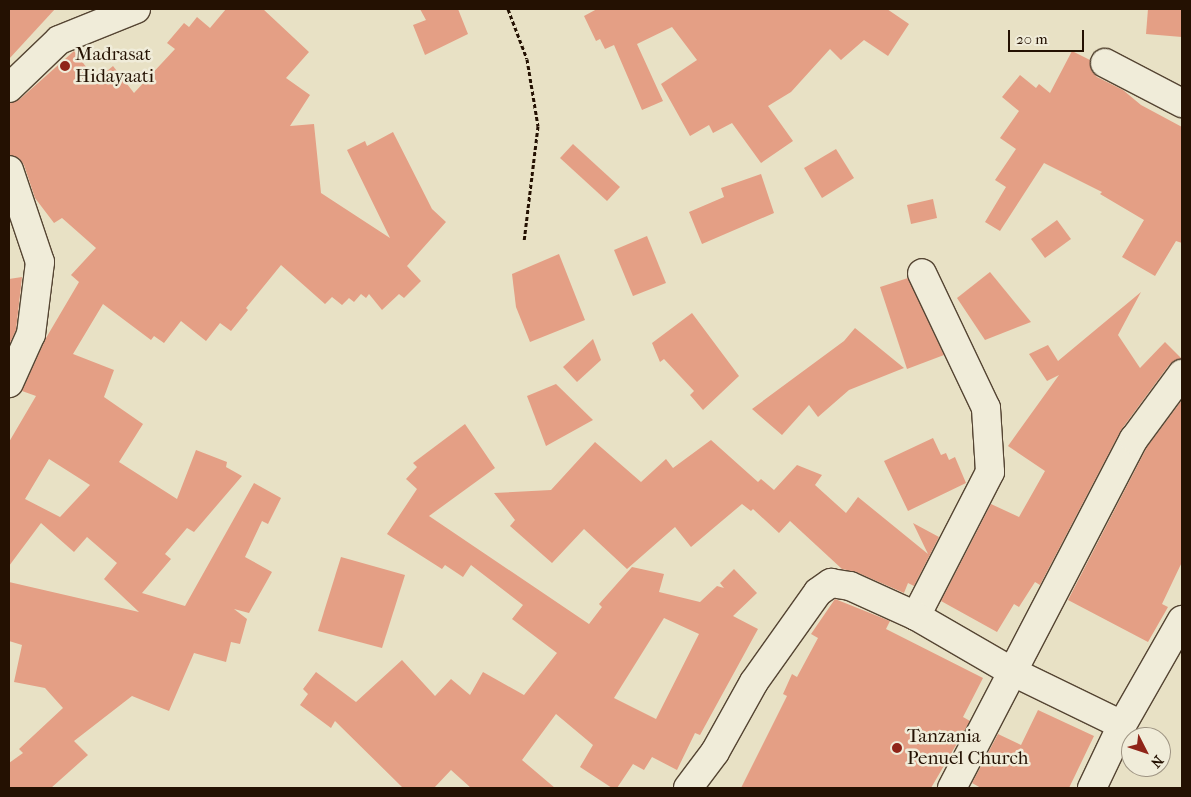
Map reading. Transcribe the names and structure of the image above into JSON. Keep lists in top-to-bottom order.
{
  "places": ["Madrasat Hidayaati", "Tanzania Penuel Church"],
  "scale_bar": "20 m",
  "north": "bottom right"
}
